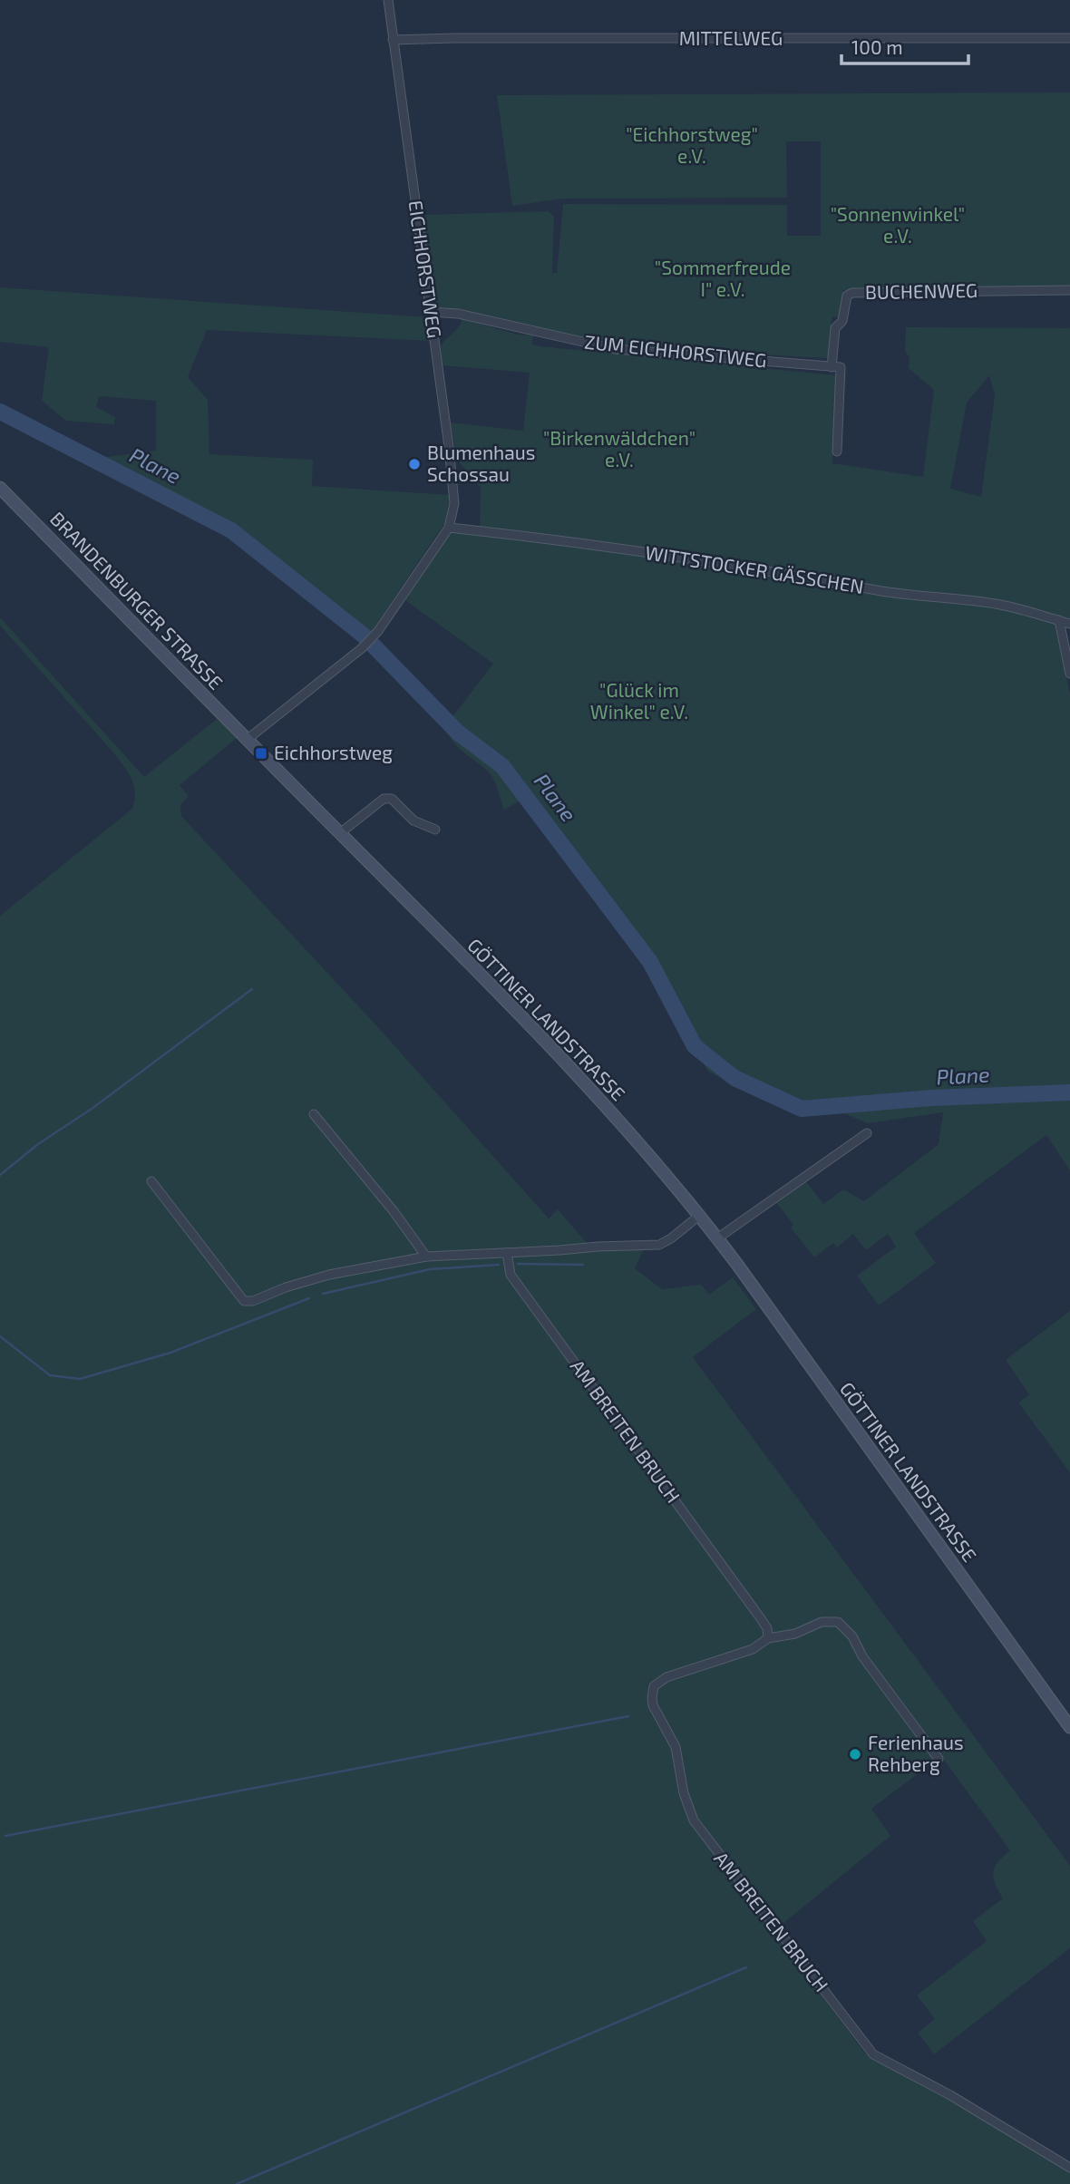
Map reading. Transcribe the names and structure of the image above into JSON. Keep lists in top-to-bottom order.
{
  "streets": {
    "street": [
      "MITTELWEG",
      "EICHHORSTWEG",
      "BUCHENWEG",
      "ZUM EICHHORSTWEG",
      "WITTSTOCKER GÄSSCHEN",
      "BRANDENBURGER STRASSE",
      "GÖTTINER LANDSTRASSE",
      "AM BREITEN BRUCH"
    ]
  },
  "crossings": [
    ["MITTELWEG", "EICHHORSTWEG"],
    ["EICHHORSTWEG", "ZUM EICHHORSTWEG"],
    ["EICHHORSTWEG", "WITTSTOCKER GÄSSCHEN"],
    ["EICHHORSTWEG", "BRANDENBURGER STRASSE"],
    ["EICHHORSTWEG", "GÖTTINER LANDSTRASSE"],
    ["BUCHENWEG", "ZUM EICHHORSTWEG"],
    ["BRANDENBURGER STRASSE", "GÖTTINER LANDSTRASSE"]
  ],
  "water": ["Plane"],
  "parks": [
    "\"Eichhorstweg\" e.V.",
    "\"Sonnenwinkel\" e.V.",
    "\"Sommerfreude I\" e.V.",
    "\"Birkenwäldchen\" e.V.",
    "\"Glück im Winkel\" e.V."
  ],
  "places": {
    "other": ["Blumenhaus Schossau", "Ferienhaus Rehberg"],
    "transit": ["Eichhorstweg"]
  },
  "scale_bar": "100 m"
}
